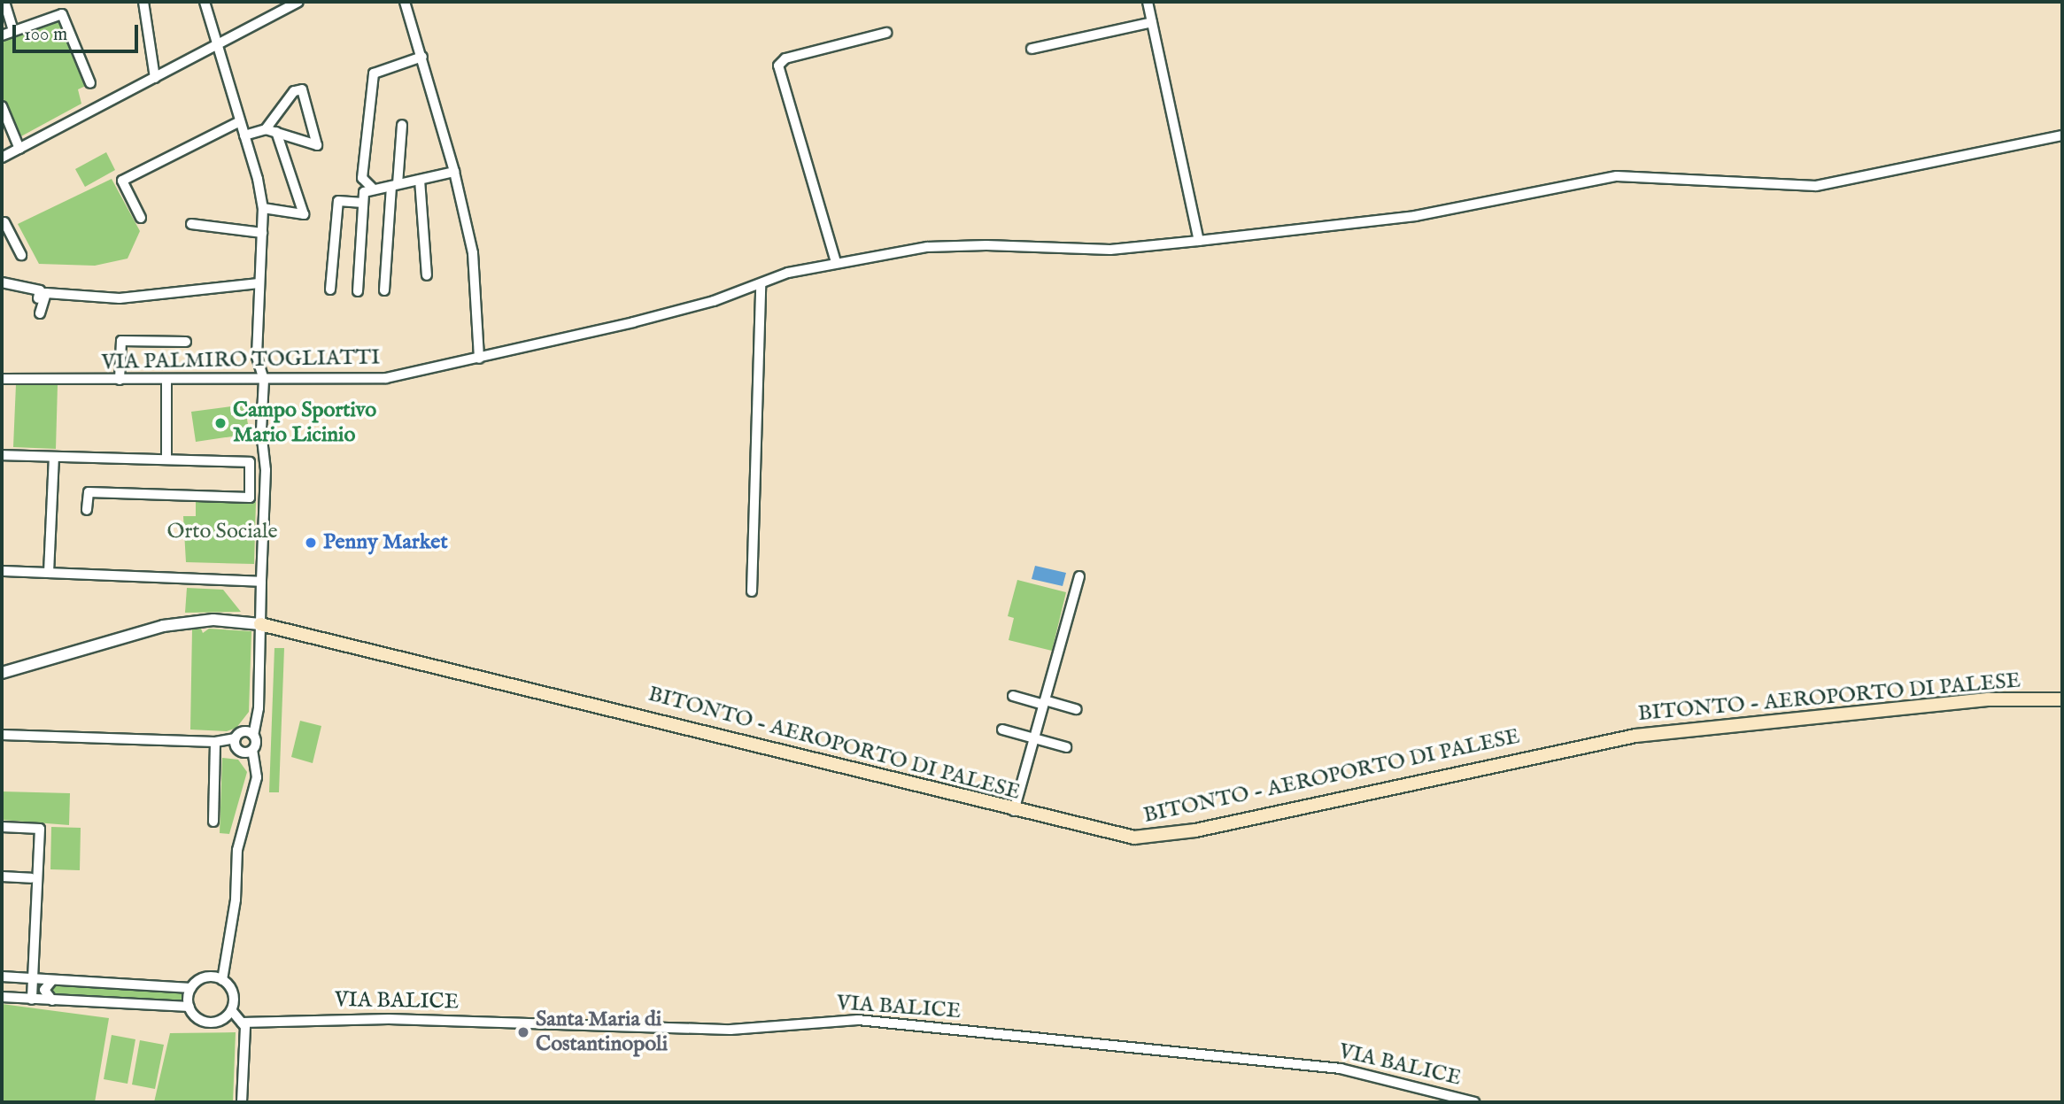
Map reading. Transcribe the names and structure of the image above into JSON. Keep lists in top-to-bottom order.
{
  "streets": {
    "main road": ["BITONTO - AEROPORTO DI PALESE"],
    "street": ["VIA PALMIRO TOGLIATTI", "VIA BALICE"]
  },
  "parks": ["Orto Sociale"],
  "places": ["Campo Sportivo Mario Licinio", "Penny Market", "Santa Maria di Costantinopoli"],
  "scale_bar": "100 m"
}
